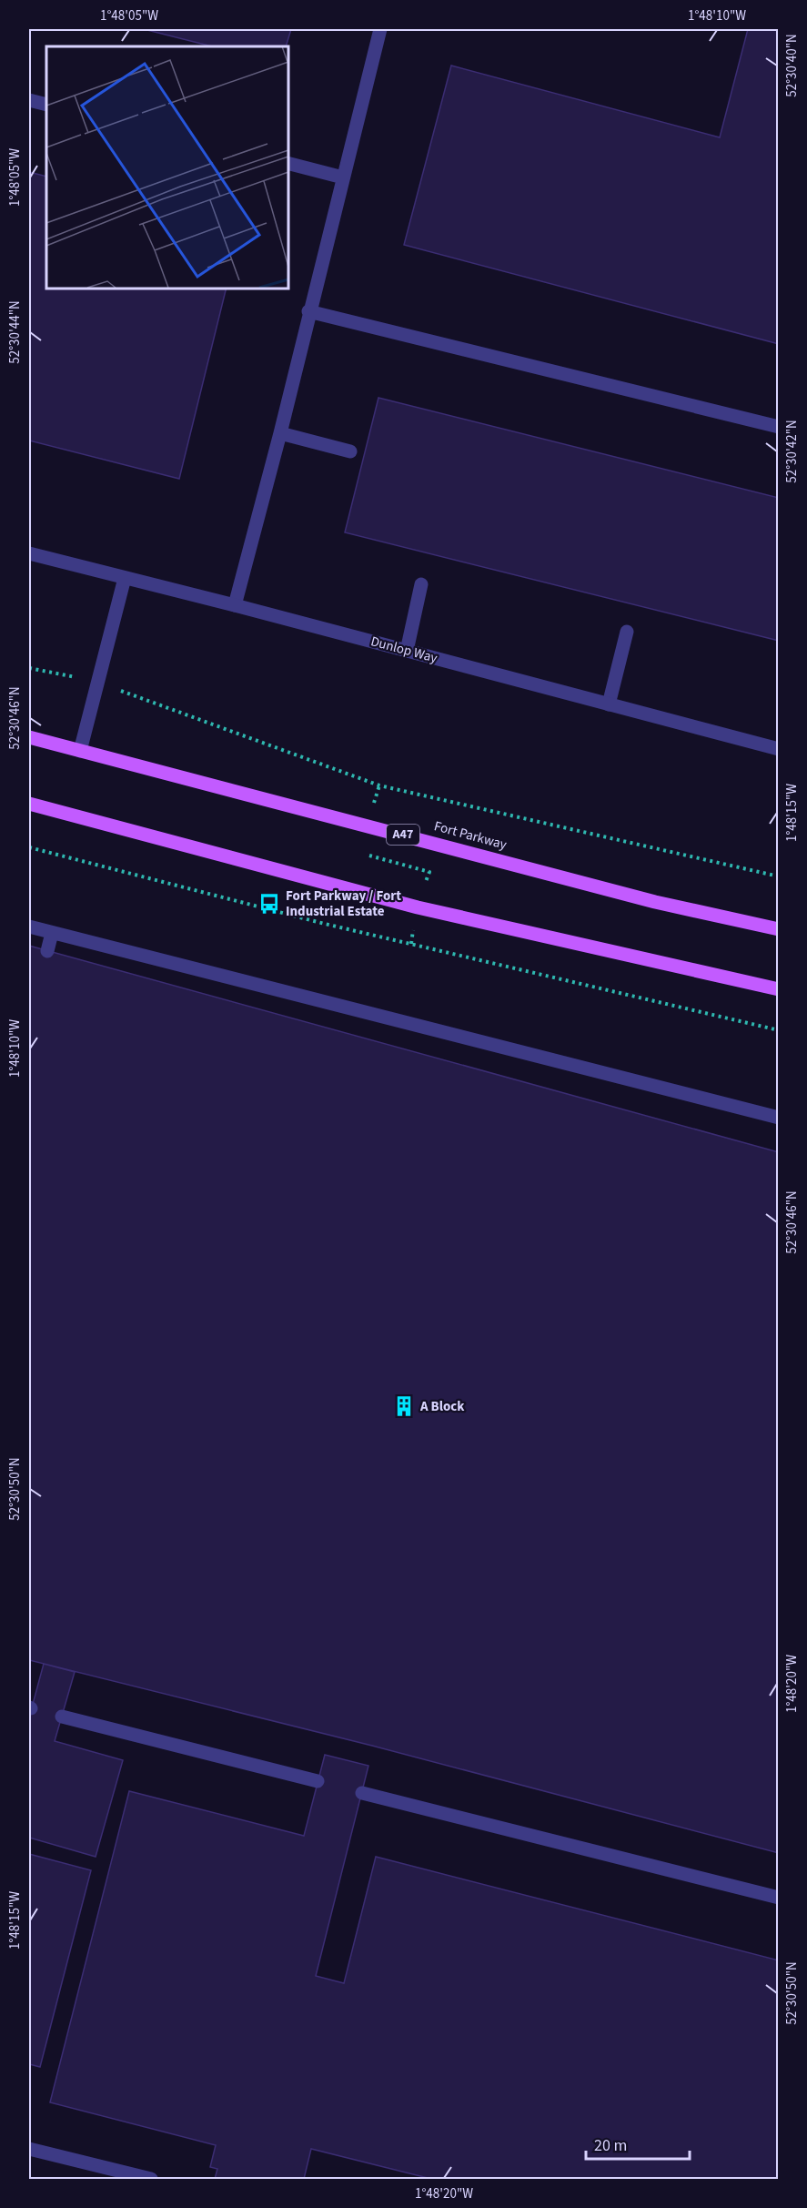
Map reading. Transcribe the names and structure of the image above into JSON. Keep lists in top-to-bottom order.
{
  "streets": {
    "main road": ["A47", "Fort Parkway"],
    "street": ["Dunlop Way"]
  },
  "places": {
    "bus stop": ["Fort Parkway / Fort Industrial Estate"],
    "building": ["A Block"]
  },
  "scale_bar": "20 m",
  "coordinates": [
    "1°48'05\"W",
    "1°48'10\"W",
    "52°30'40\"N",
    "52°30'44\"N",
    "52°30'42\"N",
    "52°30'46\"N",
    "1°48'15\"W",
    "52°30'50\"N",
    "1°48'20\"W"
  ]
}
